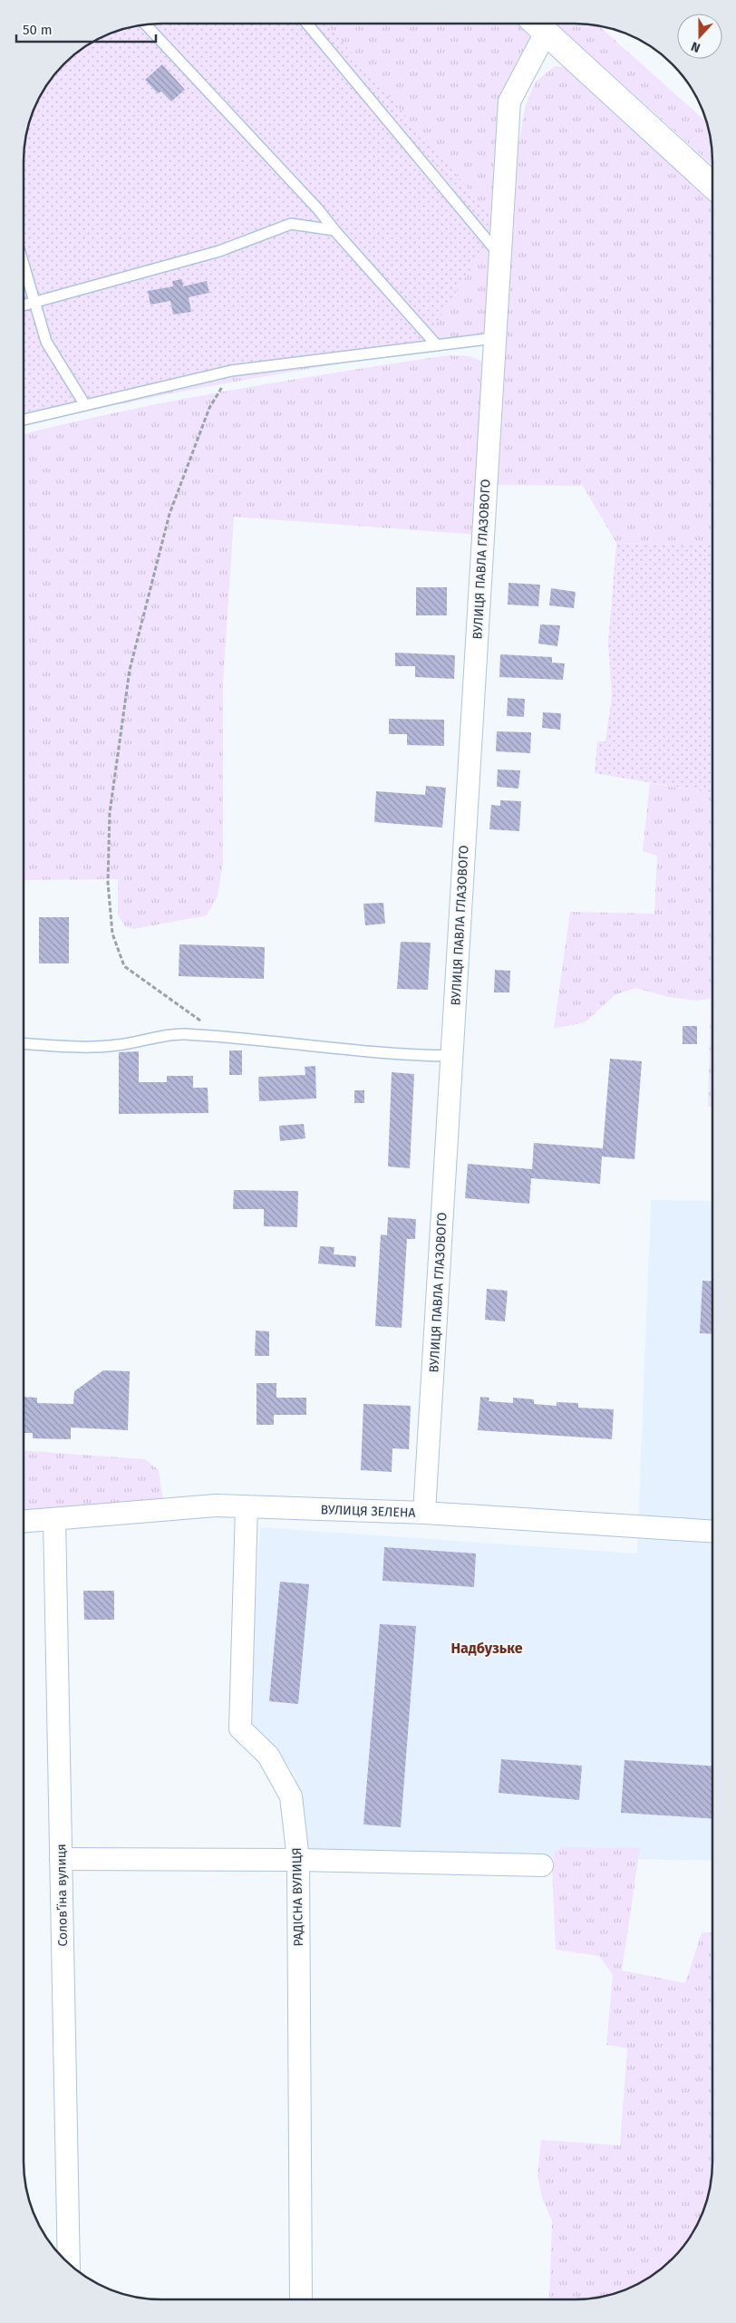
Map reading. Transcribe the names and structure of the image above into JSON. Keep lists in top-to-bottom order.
{
  "streets": {
    "street": [
      "ВУЛИЦЯ ПАВЛА ГЛАЗОВОГО",
      "ВУЛИЦЯ ЗЕЛЕНА",
      "Соловʼїна вулиця",
      "РАДІСНА ВУЛИЦЯ"
    ]
  },
  "crossings": [
    ["ВУЛИЦЯ ПАВЛА ГЛАЗОВОГО", "ВУЛИЦЯ ЗЕЛЕНА"],
    ["ВУЛИЦЯ ЗЕЛЕНА", "Соловʼїна вулиця"],
    ["ВУЛИЦЯ ЗЕЛЕНА", "РАДІСНА ВУЛИЦЯ"]
  ],
  "districts": ["Надбузьке"],
  "scale_bar": "50 m",
  "north": "bottom"
}
